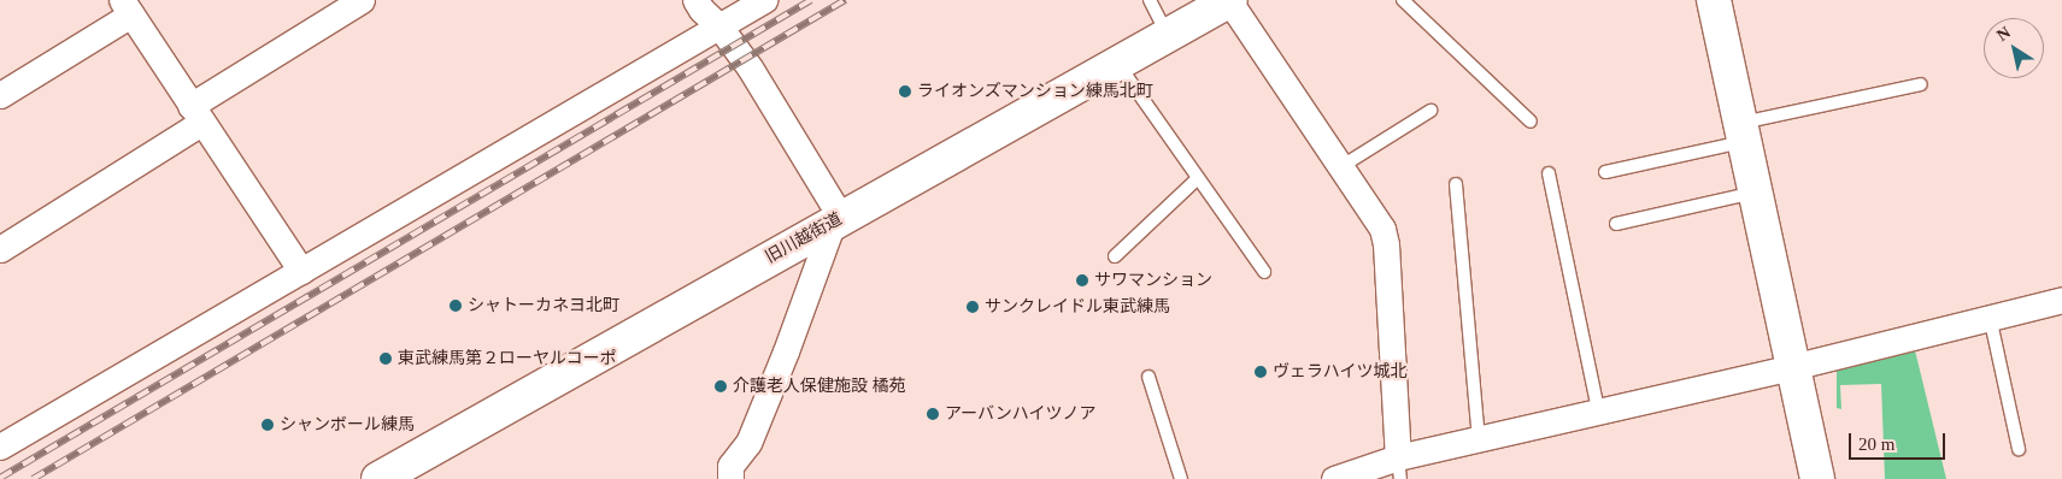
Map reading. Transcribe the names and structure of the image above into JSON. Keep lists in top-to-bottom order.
{
  "streets": {
    "street": ["旧川越街道"]
  },
  "places": [
    "ライオンズマンション練馬北町",
    "サワマンション",
    "シャトーカネヨ北町",
    "サンクレイドル東武練馬",
    "東武練馬第２ローヤルコーポ",
    "ヴェラハイツ城北",
    "介護老人保健施設 橘苑",
    "アーバンハイツノア",
    "シャンボール練馬"
  ],
  "scale_bar": "20 m",
  "north": "top left"
}
